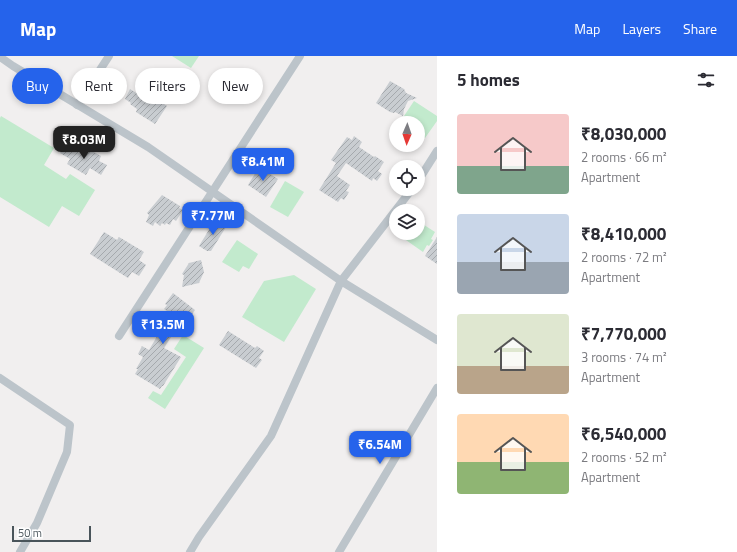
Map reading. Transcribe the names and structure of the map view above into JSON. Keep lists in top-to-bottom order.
{
  "scale_bar": "50 m",
  "north": "bottom",
  "page": {
    "header": "Map",
    "nav": ["Map", "Layers", "Share"],
    "heading": "5 homes",
    "chip": [
      "Buy",
      "Rent",
      "Filters",
      "New"
    ],
    "list": [
      {
        "name": "₹8,030,000",
        "note": "2 rooms · 66 m² · Apartment"
      },
      {
        "name": "₹8,410,000",
        "note": "2 rooms · 72 m² · Apartment"
      },
      {
        "name": "₹7,770,000",
        "note": "3 rooms · 74 m² · Apartment"
      },
      {
        "name": "₹6,540,000",
        "note": "2 rooms · 52 m² · Apartment"
      }
    ],
    "price": [
      "₹8.03M",
      "₹8.41M",
      "₹7.77M",
      "₹13.5M",
      "₹6.54M"
    ],
    "scale": "50 m"
  }
}
